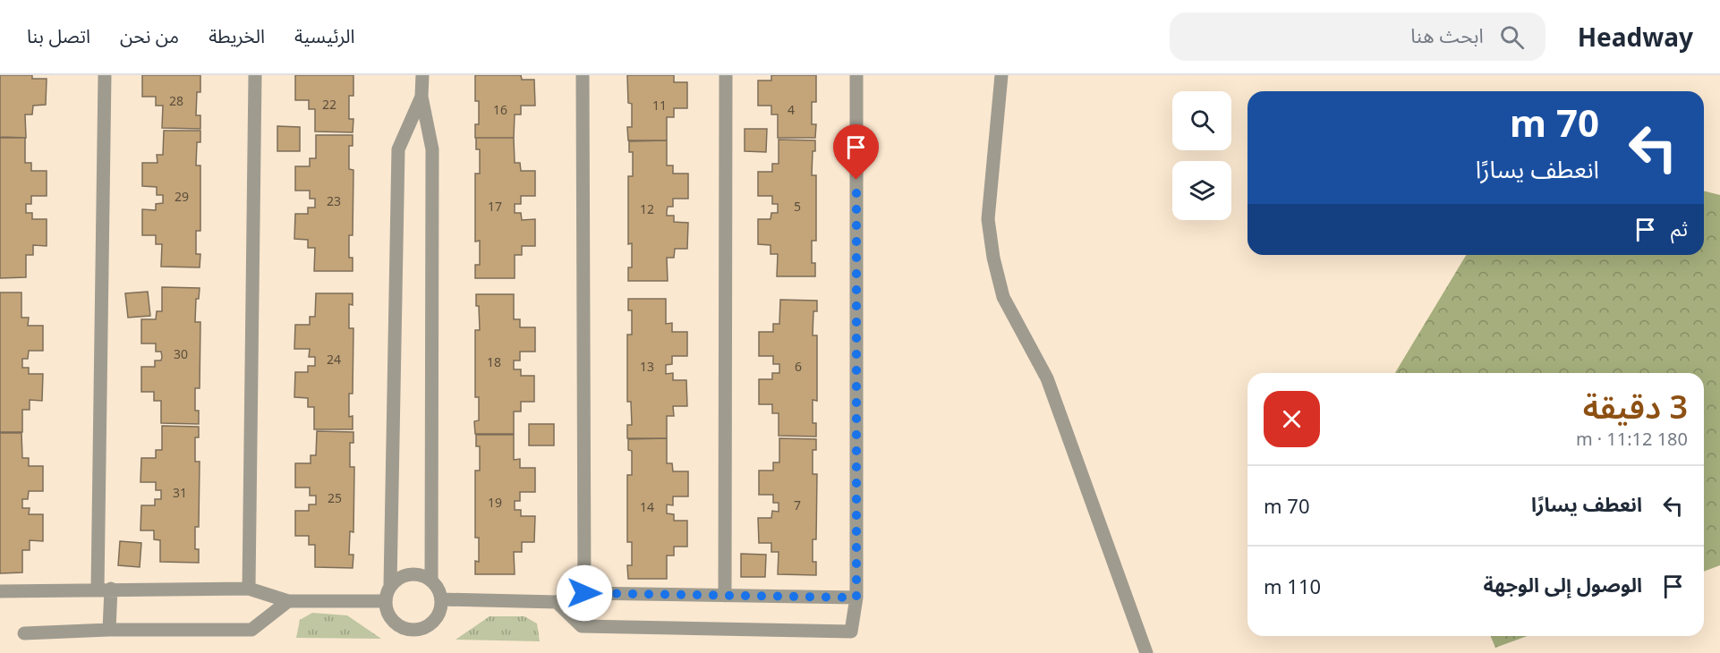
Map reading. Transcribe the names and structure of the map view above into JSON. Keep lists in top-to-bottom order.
{
  "house_numbers": [
    "28",
    "22",
    "11",
    "16",
    "4",
    "29",
    "23",
    "17",
    "5",
    "12",
    "30",
    "24",
    "18",
    "13",
    "6",
    "31",
    "25",
    "19",
    "7",
    "14"
  ],
  "page": {
    "header": "Headway",
    "search": "ابحث هنا",
    "nav": [
      "الرئيسية",
      "الخريطة",
      "من نحن",
      "اتصل بنا"
    ],
    "turn": ["70 m", "انعطف يسارًا"],
    "then": "ثم",
    "heading": ["3 دقيقة", "180 m · 11:12"],
    "list": [
      {
        "name": "انعطف يسارًا",
        "value": "70 m"
      },
      {
        "name": "الوصول إلى الوجهة",
        "value": "110 m"
      }
    ]
  }
}
